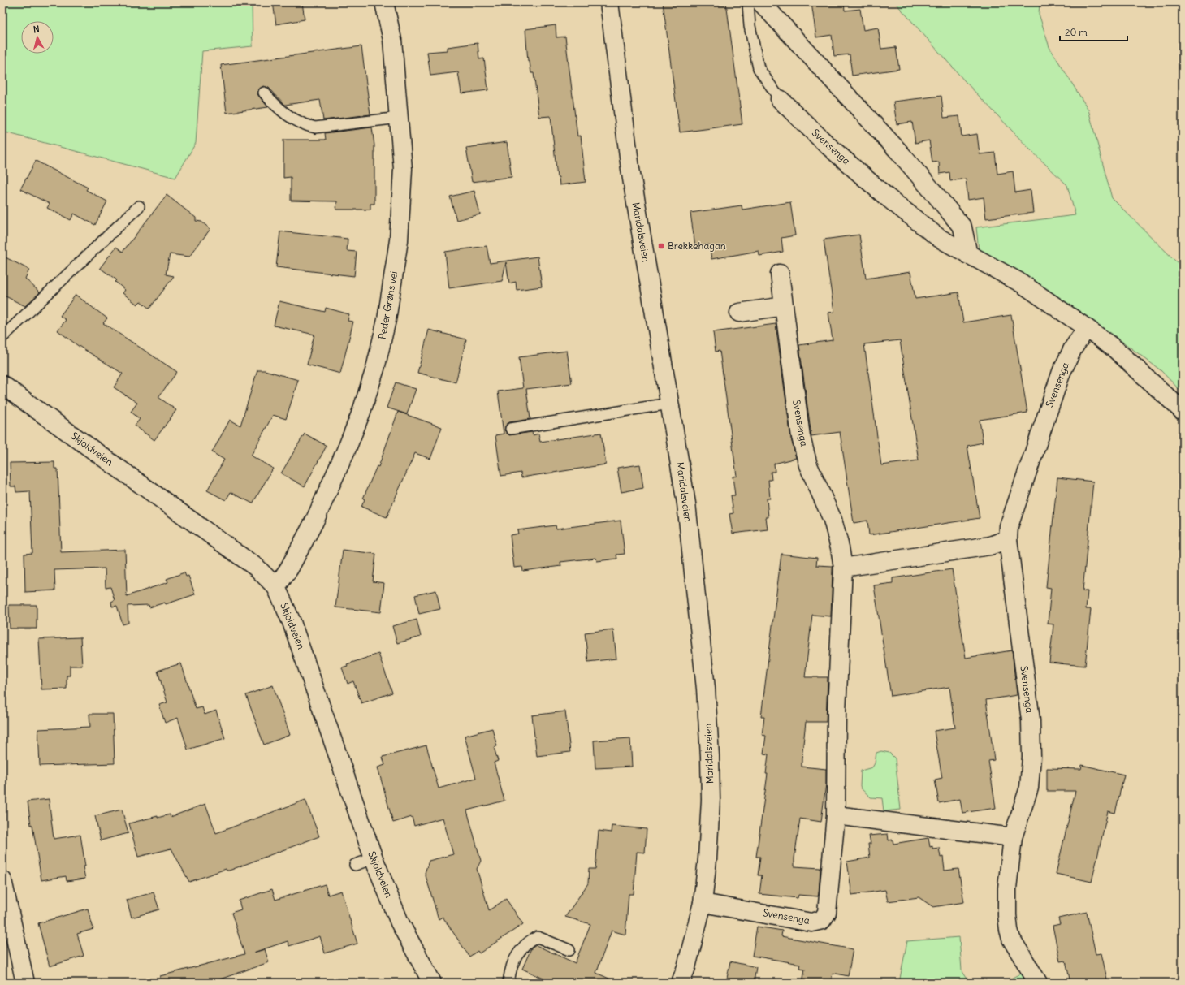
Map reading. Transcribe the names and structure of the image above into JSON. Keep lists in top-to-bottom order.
{
  "streets": {
    "street": [
      "Svensenga",
      "Maridalsveien",
      "Peder Grøns vei",
      "Skjoldveien"
    ]
  },
  "crossings": [
    ["Svensenga", "Maridalsveien"],
    ["Peder Grøns vei", "Skjoldveien"]
  ],
  "places": {
    "transit": ["Brekkehagan"]
  },
  "scale_bar": "20 m",
  "north": "top"
}
